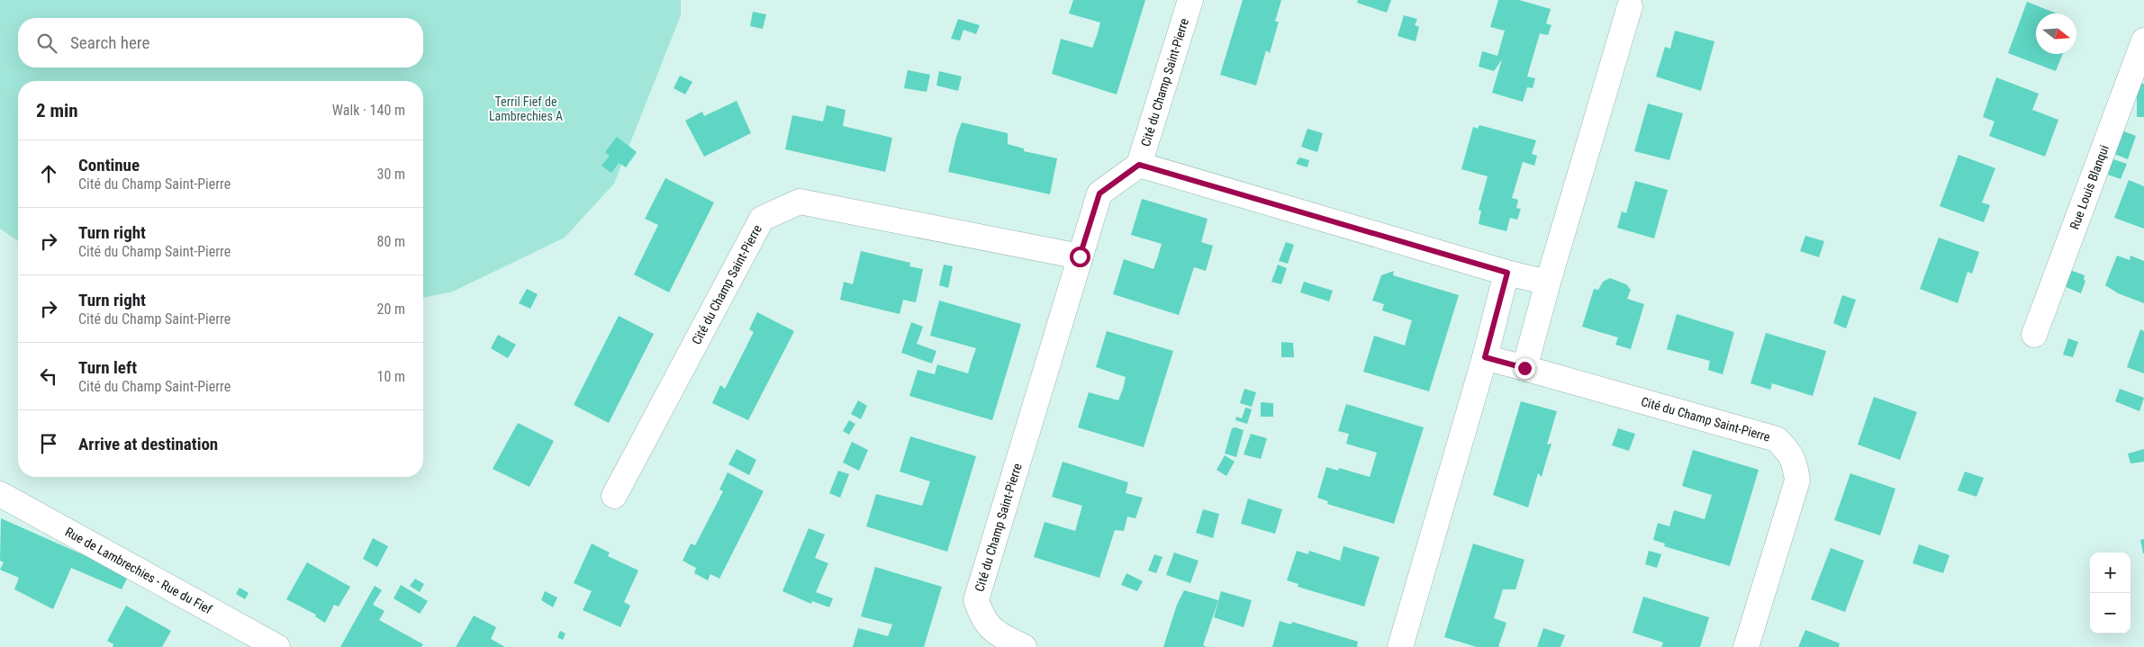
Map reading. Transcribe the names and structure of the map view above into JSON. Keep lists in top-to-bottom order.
{
  "streets": {
    "street": ["Cité du Champ Saint-Pierre", "Rue Louis Blanqui", "Rue de Lambrechies - Rue du Fief"]
  },
  "parks": ["Terril Fief de Lambrechies A"],
  "north": "right",
  "page": {
    "search": "Search here",
    "heading": ["2 min", "Walk · 140 m"],
    "list": [
      ["Continue", "Cité du Champ Saint-Pierre", "30 m"],
      ["Turn right", "Cité du Champ Saint-Pierre", "80 m"],
      ["Turn right", "Cité du Champ Saint-Pierre", "20 m"],
      ["Turn left", "Cité du Champ Saint-Pierre", "10 m"],
      "Arrive at destination"
    ],
    "map_buttons": ["+", "−"]
  }
}
